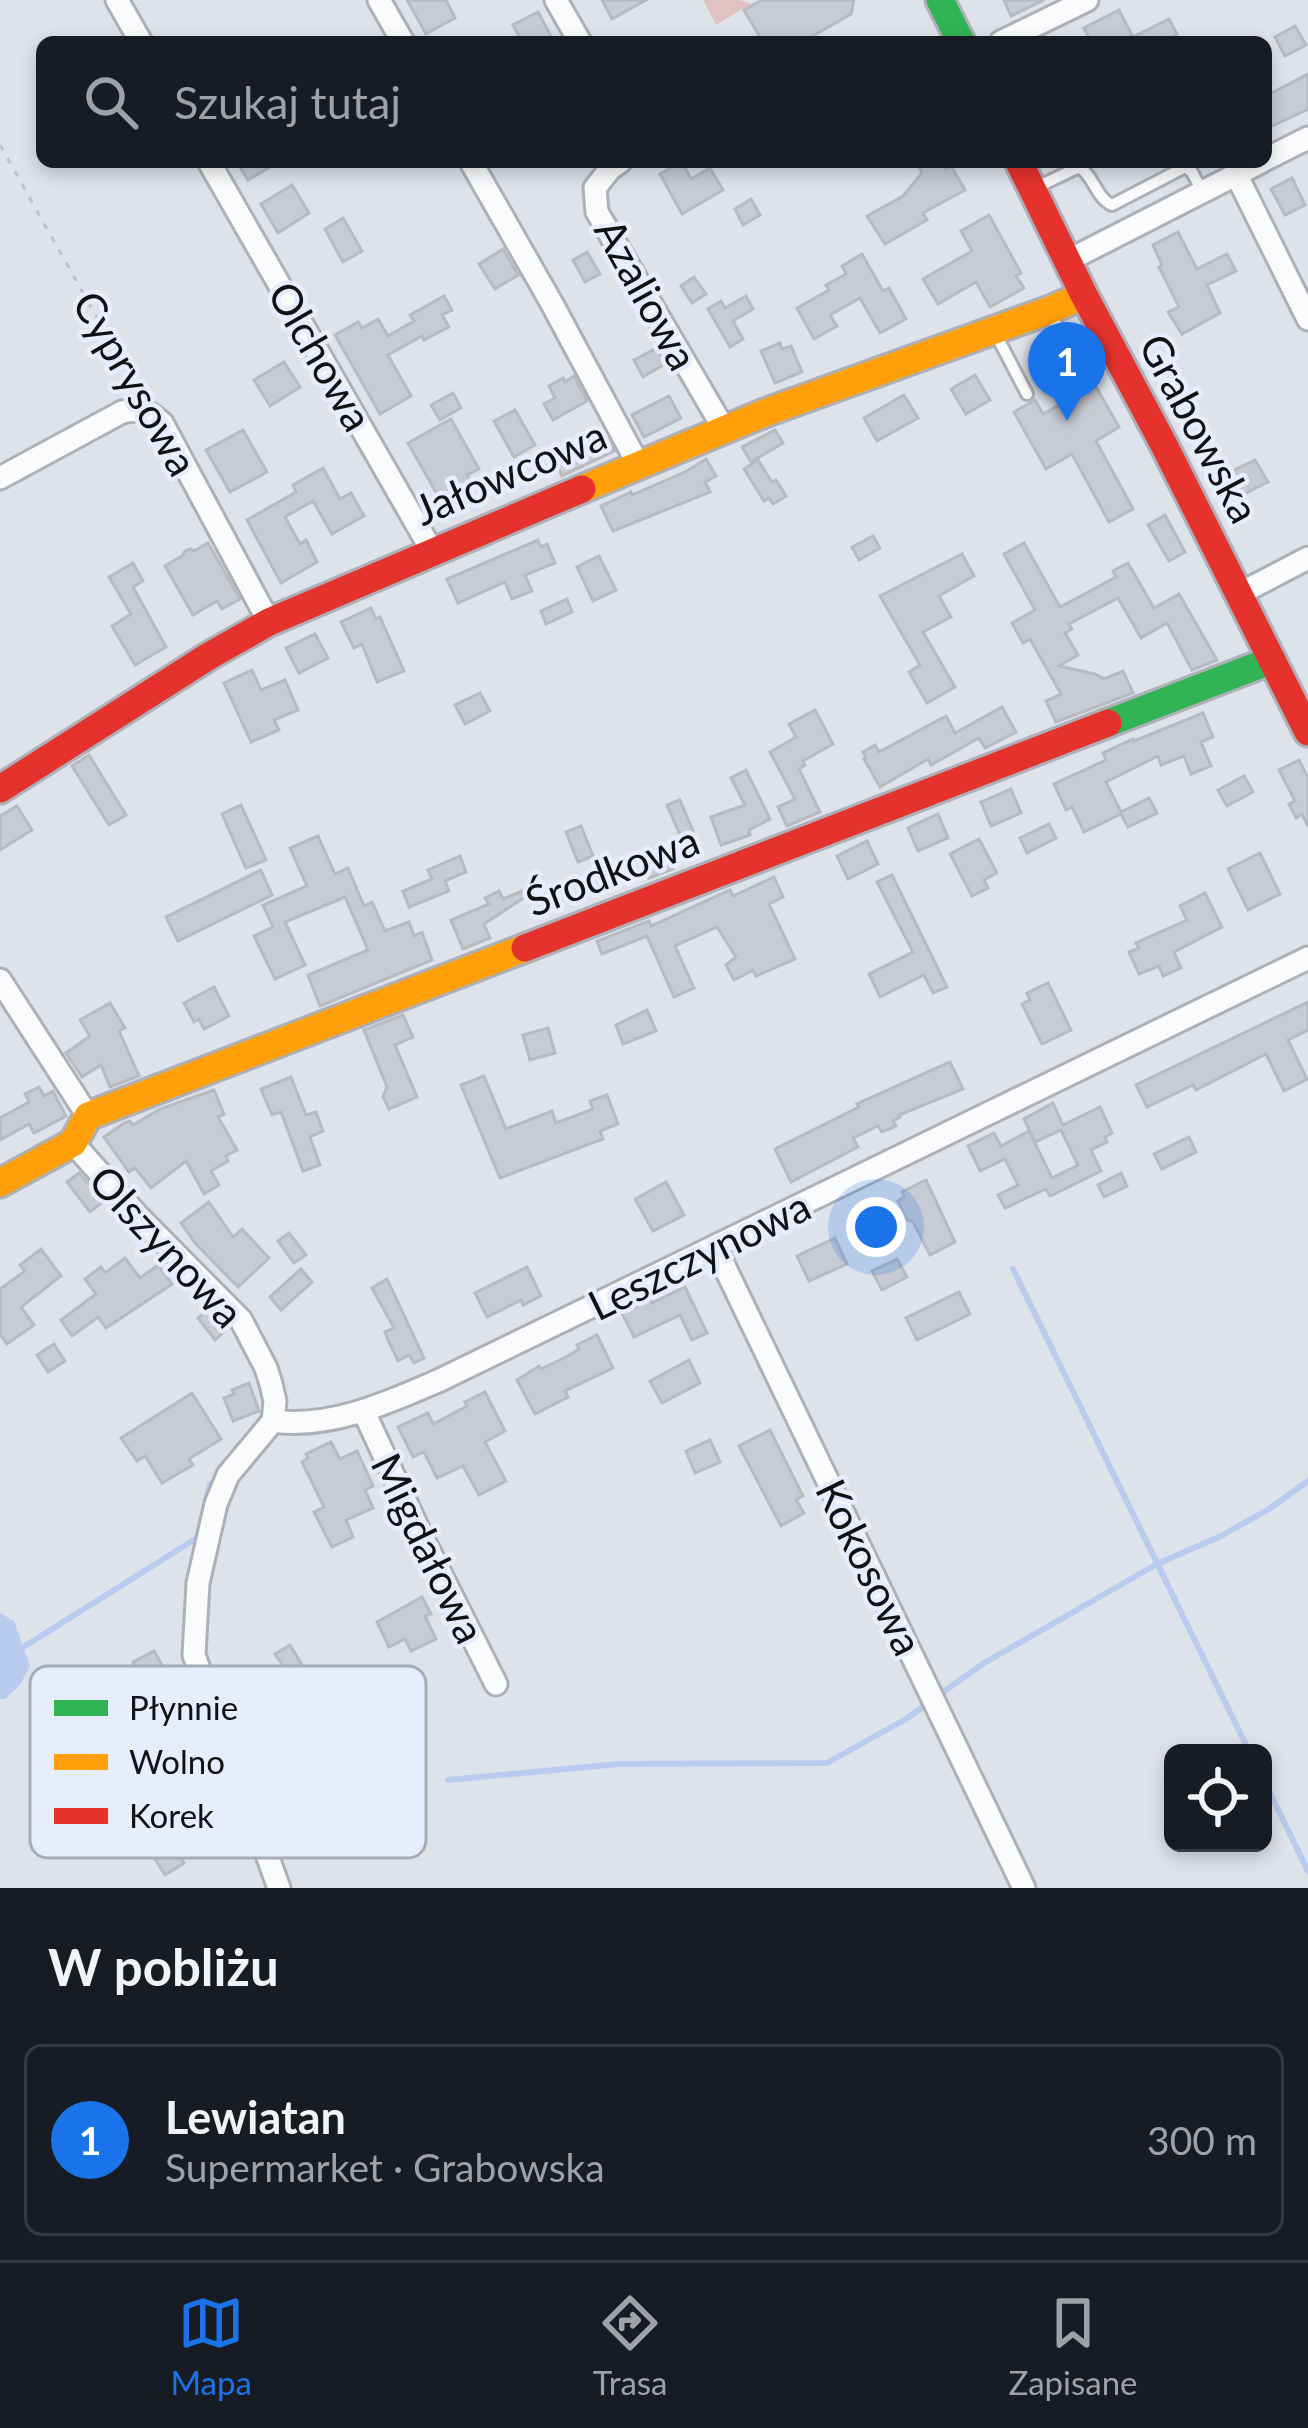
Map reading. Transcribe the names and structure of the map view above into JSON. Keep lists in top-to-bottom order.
{
  "streets": {
    "street": [
      "Azaliowa",
      "Olchowa",
      "Cyprysowa",
      "Grabowska",
      "Jałowcowa",
      "Środkowa",
      "Olszynowa",
      "Leszczynowa",
      "Migdałowa",
      "Kokosowa"
    ]
  },
  "crossings": [
    ["Azaliowa", "Jałowcowa"],
    ["Olchowa", "Jałowcowa"],
    ["Cyprysowa", "Jałowcowa"],
    ["Grabowska", "Jałowcowa"],
    ["Grabowska", "Środkowa"],
    ["Środkowa", "Olszynowa"],
    ["Olszynowa", "Leszczynowa"],
    ["Leszczynowa", "Migdałowa"],
    ["Leszczynowa", "Kokosowa"]
  ],
  "legend": ["Płynnie", "Wolno", "Korek"],
  "page": {
    "search": "Szukaj tutaj",
    "pins": "1",
    "heading": "W pobliżu",
    "list": [
      {
        "mark": "1",
        "name": "Lewiatan",
        "note": "Supermarket · Grabowska",
        "value": "300 m"
      }
    ],
    "nav": ["Mapa", "Trasa", "Zapisane"]
  }
}
